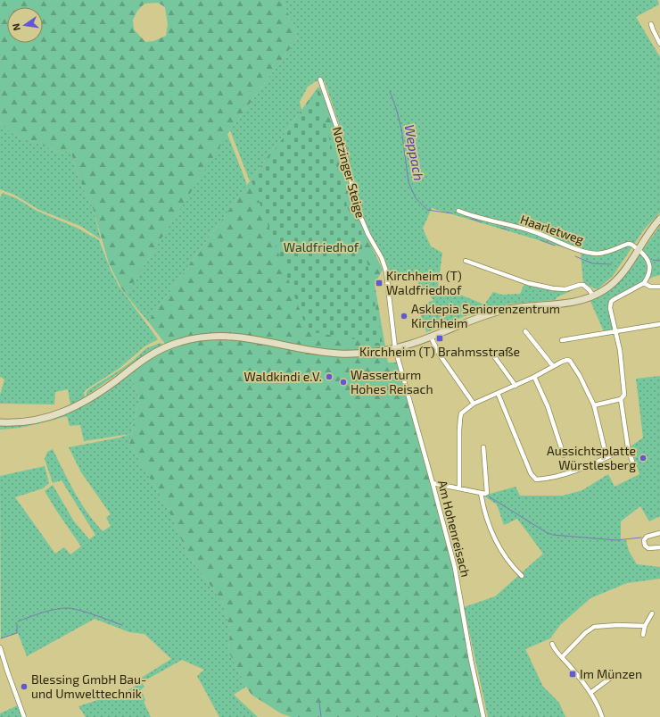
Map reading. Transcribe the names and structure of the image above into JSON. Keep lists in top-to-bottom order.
{
  "streets": {
    "street": ["Notzinger Steige", "Haarletweg", "Am Hohenreisach"]
  },
  "crossings": [
    ["Notzinger Steige", "Am Hohenreisach"]
  ],
  "water": ["Weppach"],
  "parks": ["Waldfriedhof"],
  "places": {
    "transit": ["Kirchheim (T) Waldfriedhof", "Kirchheim (T) Brahmsstraße", "Im Münzen"],
    "other": [
      "Asklepia Seniorenzentrum Kirchheim",
      "Waldkindi e.V.",
      "Wasserturm Hohes Reisach",
      "Aussichtsplatte Würstlesberg",
      "Blessing GmbH Bau- und Umwelttechnik"
    ]
  },
  "north": "left"
}
